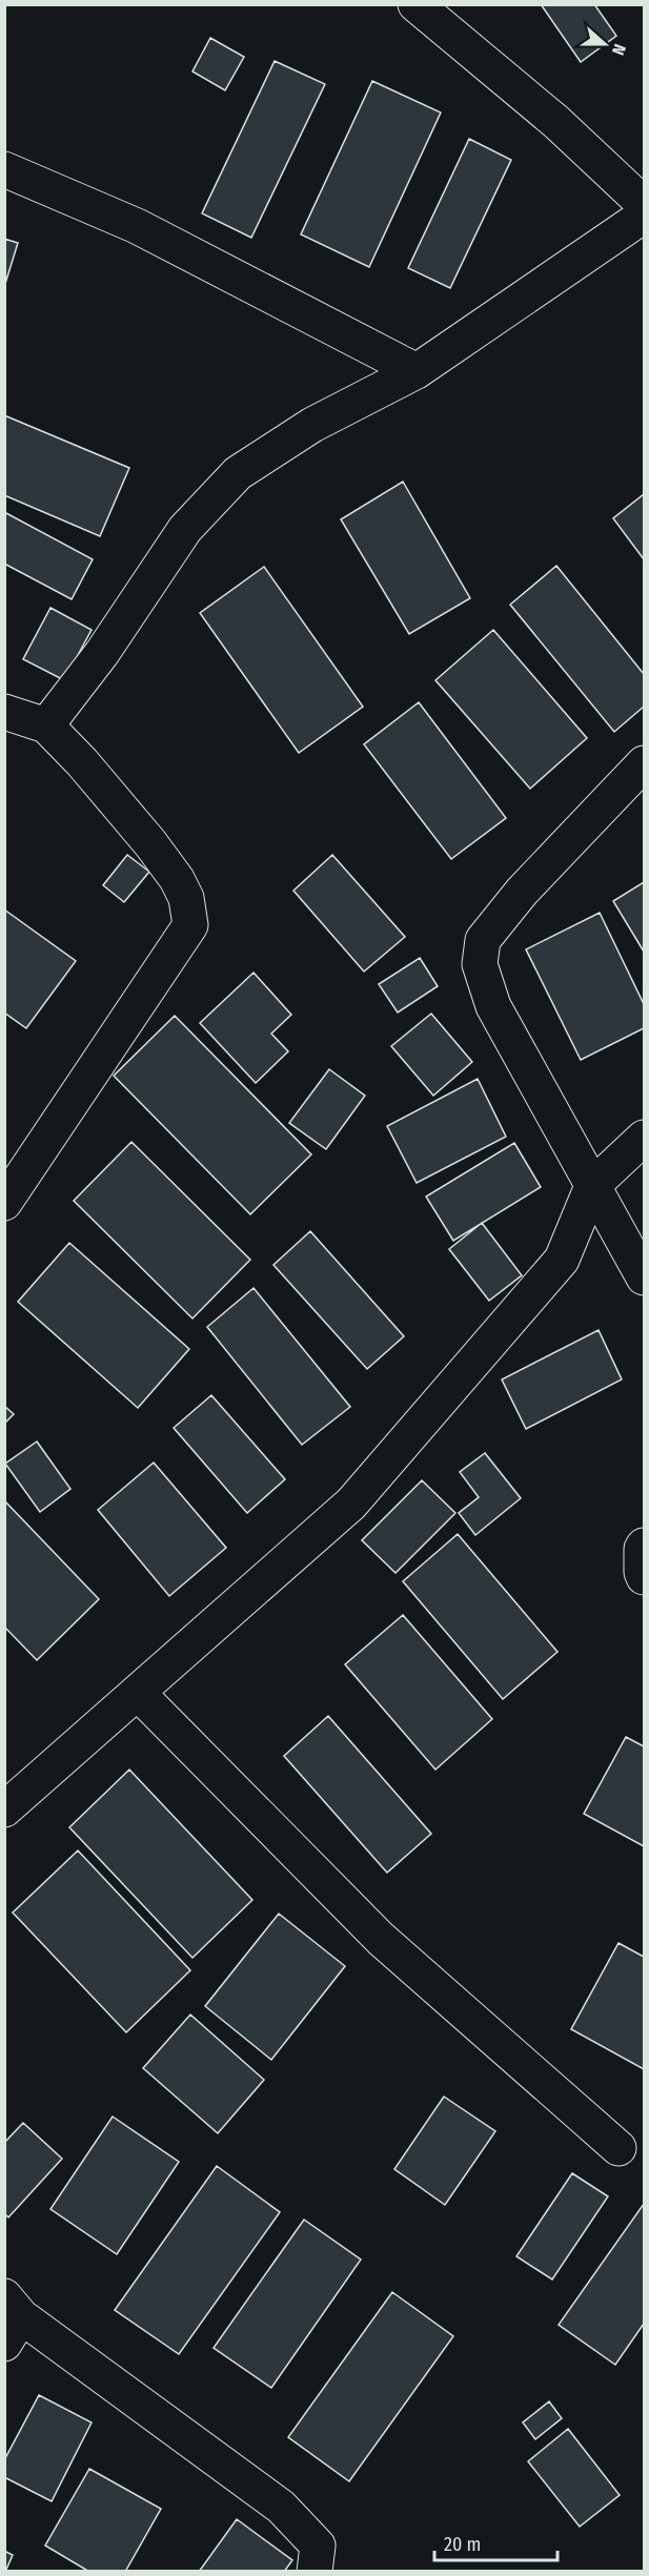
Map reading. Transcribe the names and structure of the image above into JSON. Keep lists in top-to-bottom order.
{
  "scale_bar": "20 m",
  "north": "right"
}
